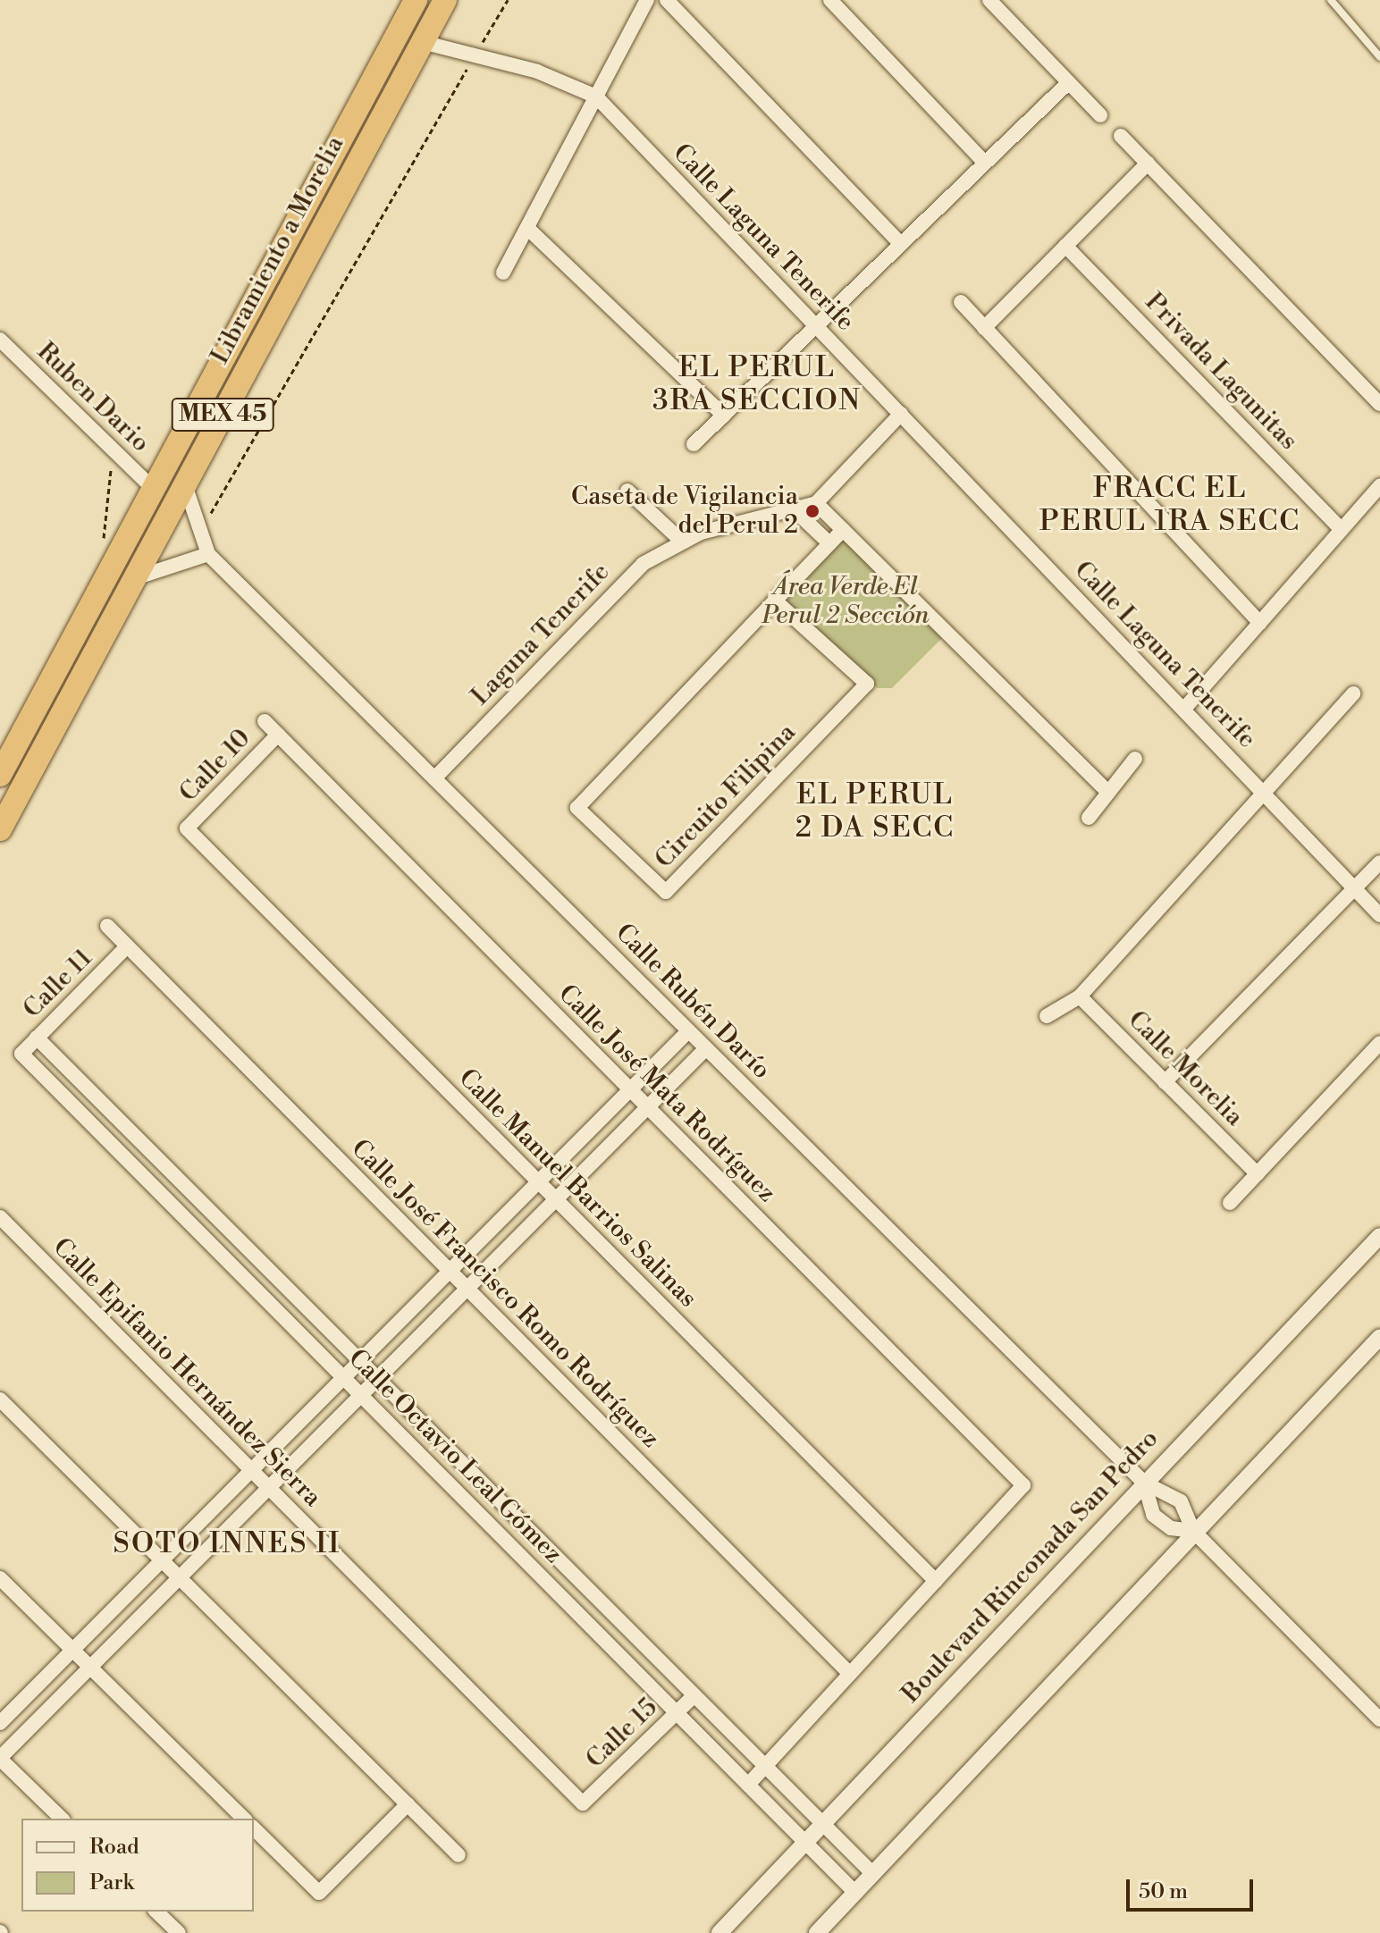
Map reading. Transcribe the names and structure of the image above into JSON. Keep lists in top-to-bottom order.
{
  "streets": {
    "highway": ["Libramiento a Morelia", "MEX 45"],
    "street": [
      "Calle Laguna Tenerife",
      "Privada Lagunitas",
      "Ruben Dario",
      "Laguna Tenerife",
      "Calle 10",
      "Circuito Filipina",
      "Calle 11",
      "Calle Rubén Darío",
      "Calle Morelia",
      "Calle José Mata Rodríguez",
      "Calle Manuel Barrios Salinas",
      "Calle José Francisco Romo Rodríguez",
      "Calle Epifanio Hernández Sierra",
      "Calle Octavio Leal Gómez",
      "Boulevard Rinconada San Pedro",
      "Calle 15"
    ]
  },
  "crossings": [
    ["Calle Laguna Tenerife", "Libramiento a Morelia"],
    ["Libramiento a Morelia", "Ruben Dario"],
    ["Libramiento a Morelia", "Calle Rubén Darío"],
    ["Laguna Tenerife", "Calle Rubén Darío"],
    ["Calle 10", "Calle José Mata Rodríguez"],
    ["Calle 10", "Calle Manuel Barrios Salinas"],
    ["Calle 11", "Calle José Francisco Romo Rodríguez"],
    ["Calle 11", "Calle Octavio Leal Gómez"],
    ["Calle Rubén Darío", "Boulevard Rinconada San Pedro"],
    ["Calle José Mata Rodríguez", "Calle Manuel Barrios Salinas"],
    ["Calle Epifanio Hernández Sierra", "Calle 15"],
    ["Calle Octavio Leal Gómez", "Boulevard Rinconada San Pedro"],
    ["Calle Octavio Leal Gómez", "Calle 15"]
  ],
  "districts": [
    "EL PERUL 3RA SECCION",
    "FRACC EL PERUL 1RA SECC",
    "EL PERUL 2 DA SECC",
    "SOTO INNES II"
  ],
  "parks": ["Área Verde El Perul 2 Sección"],
  "places": ["Caseta de Vigilancia del Perul 2"],
  "legend": ["Road", "Park"],
  "scale_bar": "50 m"
}
